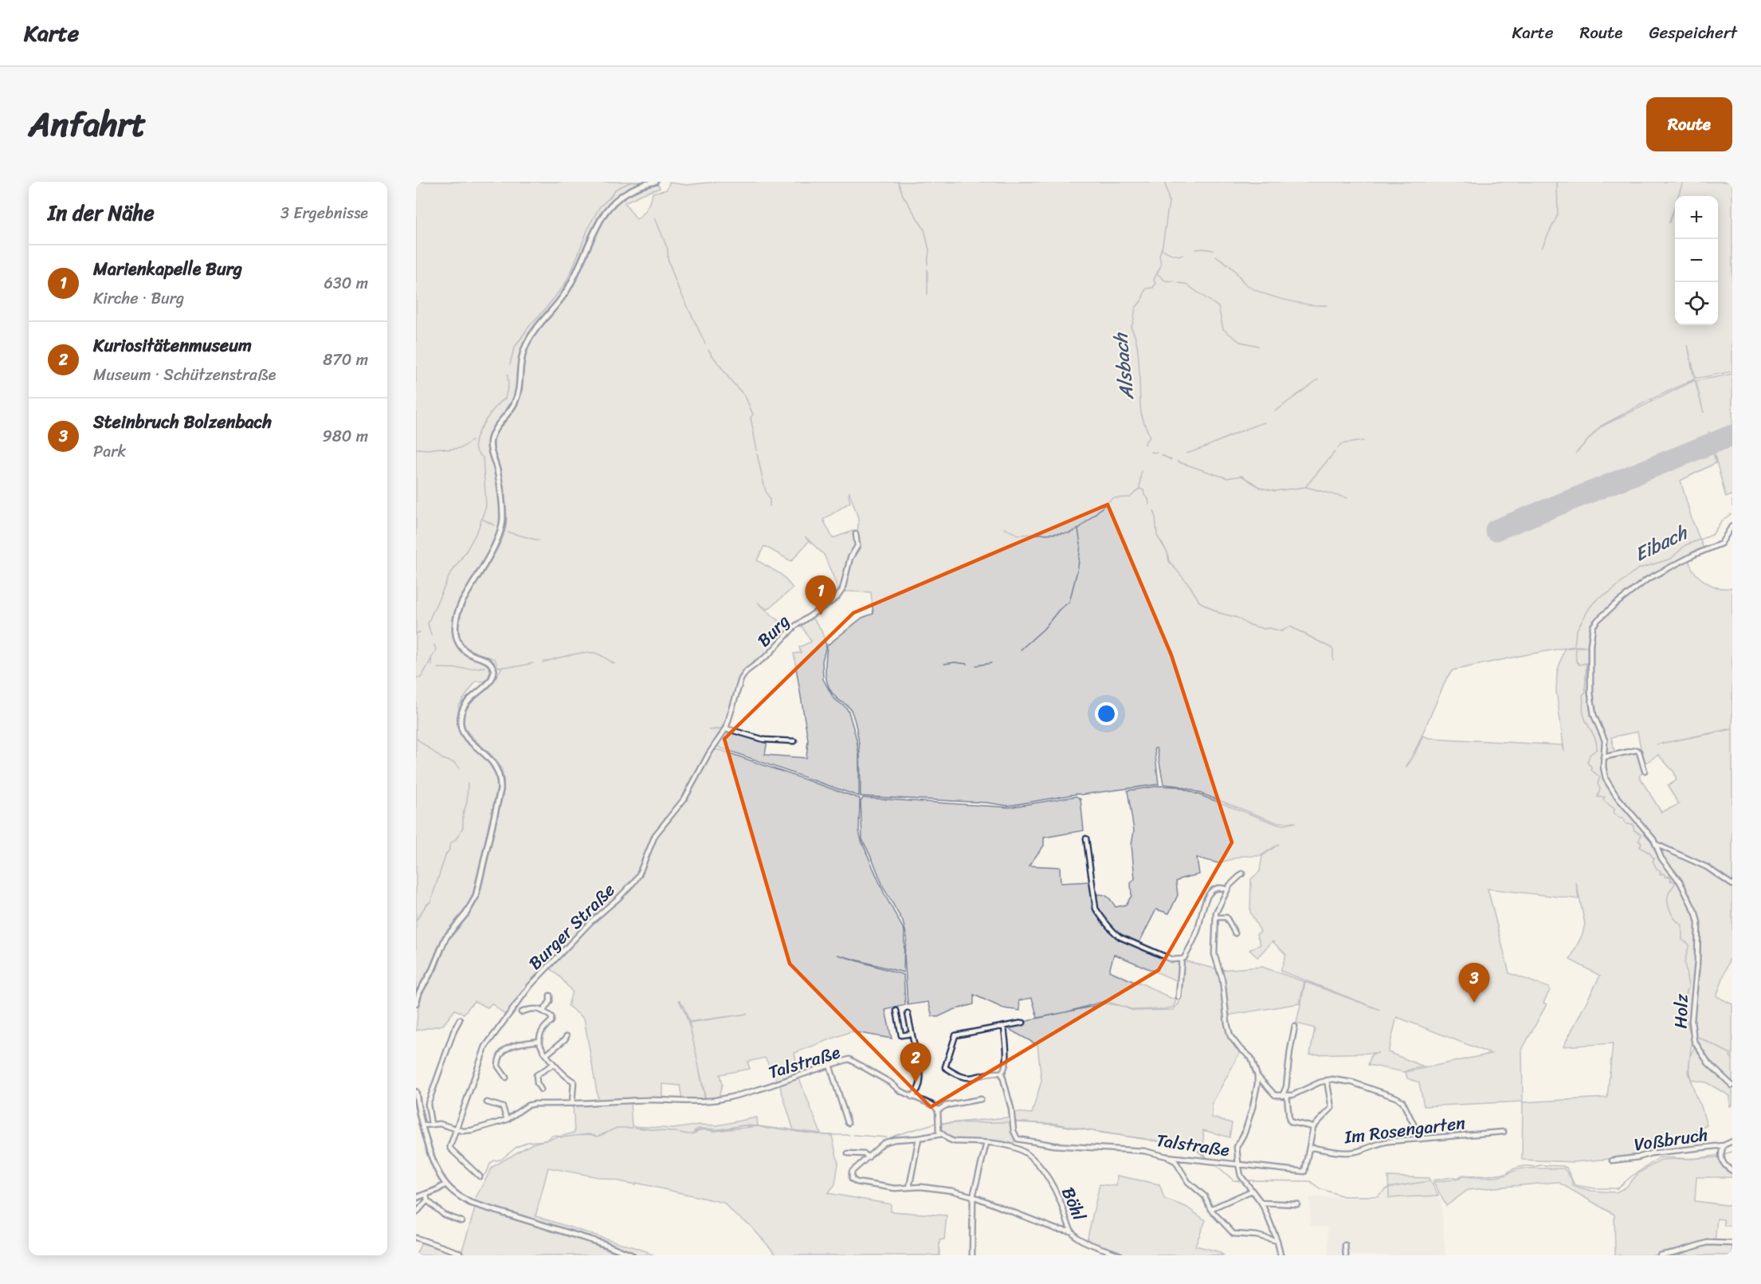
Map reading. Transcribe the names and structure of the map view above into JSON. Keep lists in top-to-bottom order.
{
  "streets": {
    "street": [
      "Burg",
      "Burger Straße",
      "Holz",
      "Talstraße",
      "Im Rosengarten",
      "Voßbruch",
      "Böhl"
    ]
  },
  "crossings": [
    ["Burg", "Burger Straße"],
    ["Burger Straße", "Talstraße"],
    ["Talstraße", "Im Rosengarten"]
  ],
  "water": ["Alsbach", "Eibach"],
  "page": {
    "header": "Karte",
    "nav": ["Karte", "Route", "Gespeichert"],
    "title": "Anfahrt",
    "buttons": "Route",
    "heading": ["In der Nähe", "3 Ergebnisse"],
    "map_buttons": ["+", "−"],
    "list": [
      {
        "mark": "1",
        "name": "Marienkapelle Burg",
        "note": "Kirche · Burg",
        "value": "630 m"
      },
      {
        "mark": "2",
        "name": "Kuriositätenmuseum",
        "note": "Museum · Schützenstraße",
        "value": "870 m"
      },
      {
        "mark": "3",
        "name": "Steinbruch Bolzenbach",
        "note": "Park",
        "value": "980 m"
      }
    ],
    "pins": ["1", "3", "2"]
  }
}
